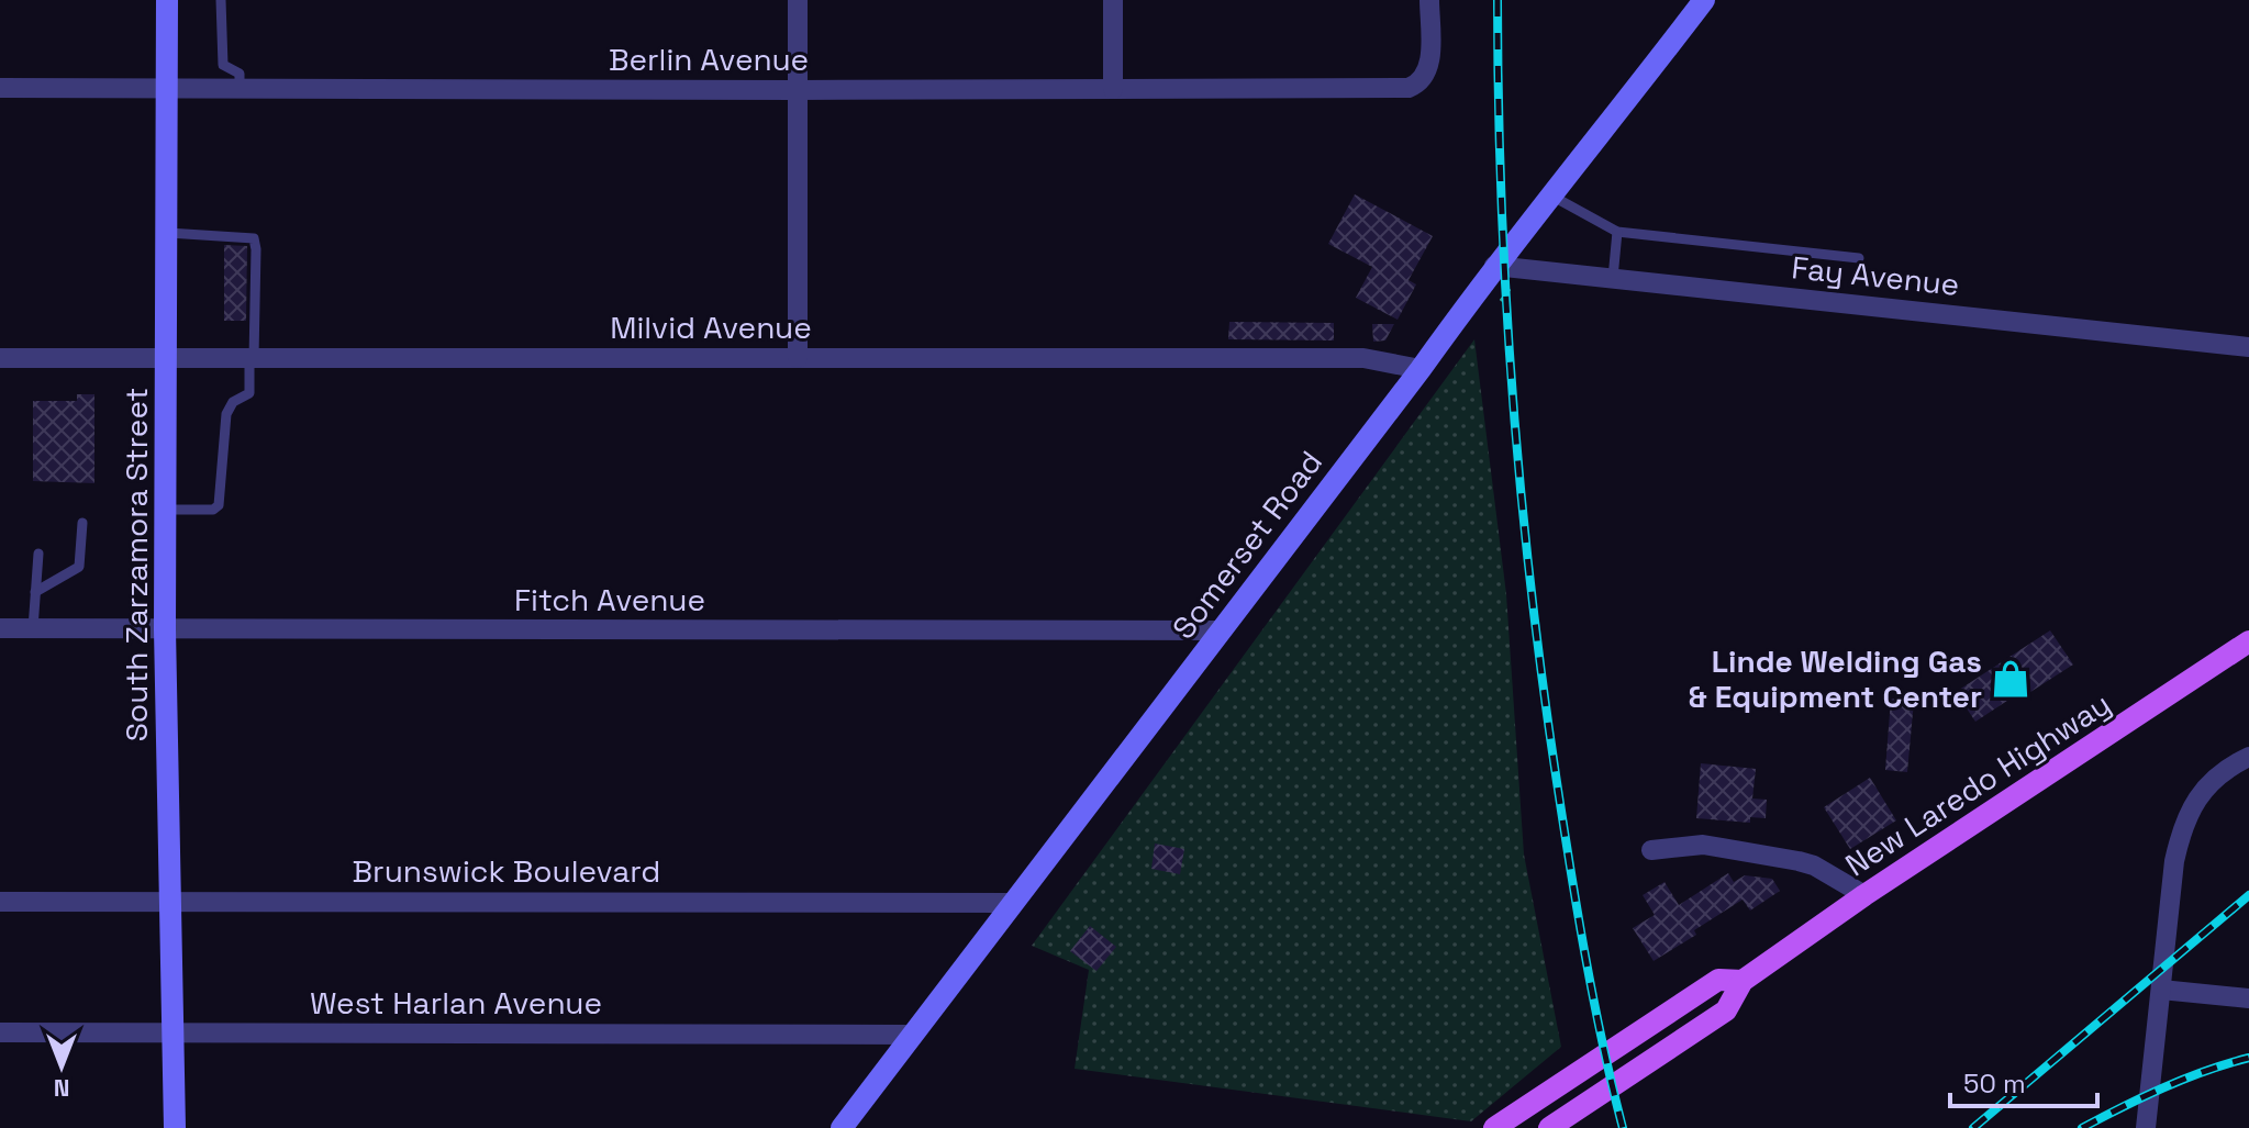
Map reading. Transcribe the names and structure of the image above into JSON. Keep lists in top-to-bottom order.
{
  "streets": {
    "main road": ["Somerset Road", "South Zarzamora Street", "New Laredo Highway"],
    "street": [
      "Berlin Avenue",
      "Fay Avenue",
      "Milvid Avenue",
      "Fitch Avenue",
      "Brunswick Boulevard",
      "West Harlan Avenue"
    ]
  },
  "crossings": [
    ["Berlin Avenue", "South Zarzamora Street"],
    ["Fay Avenue", "Somerset Road"],
    ["Milvid Avenue", "Somerset Road"],
    ["Milvid Avenue", "South Zarzamora Street"],
    ["Somerset Road", "Fitch Avenue"],
    ["Somerset Road", "Brunswick Boulevard"],
    ["Somerset Road", "West Harlan Avenue"],
    ["South Zarzamora Street", "Fitch Avenue"],
    ["South Zarzamora Street", "Brunswick Boulevard"],
    ["South Zarzamora Street", "West Harlan Avenue"]
  ],
  "places": {
    "shop": ["Linde Welding Gas & Equipment Center"]
  },
  "scale_bar": "50 m",
  "north": "bottom"
}
